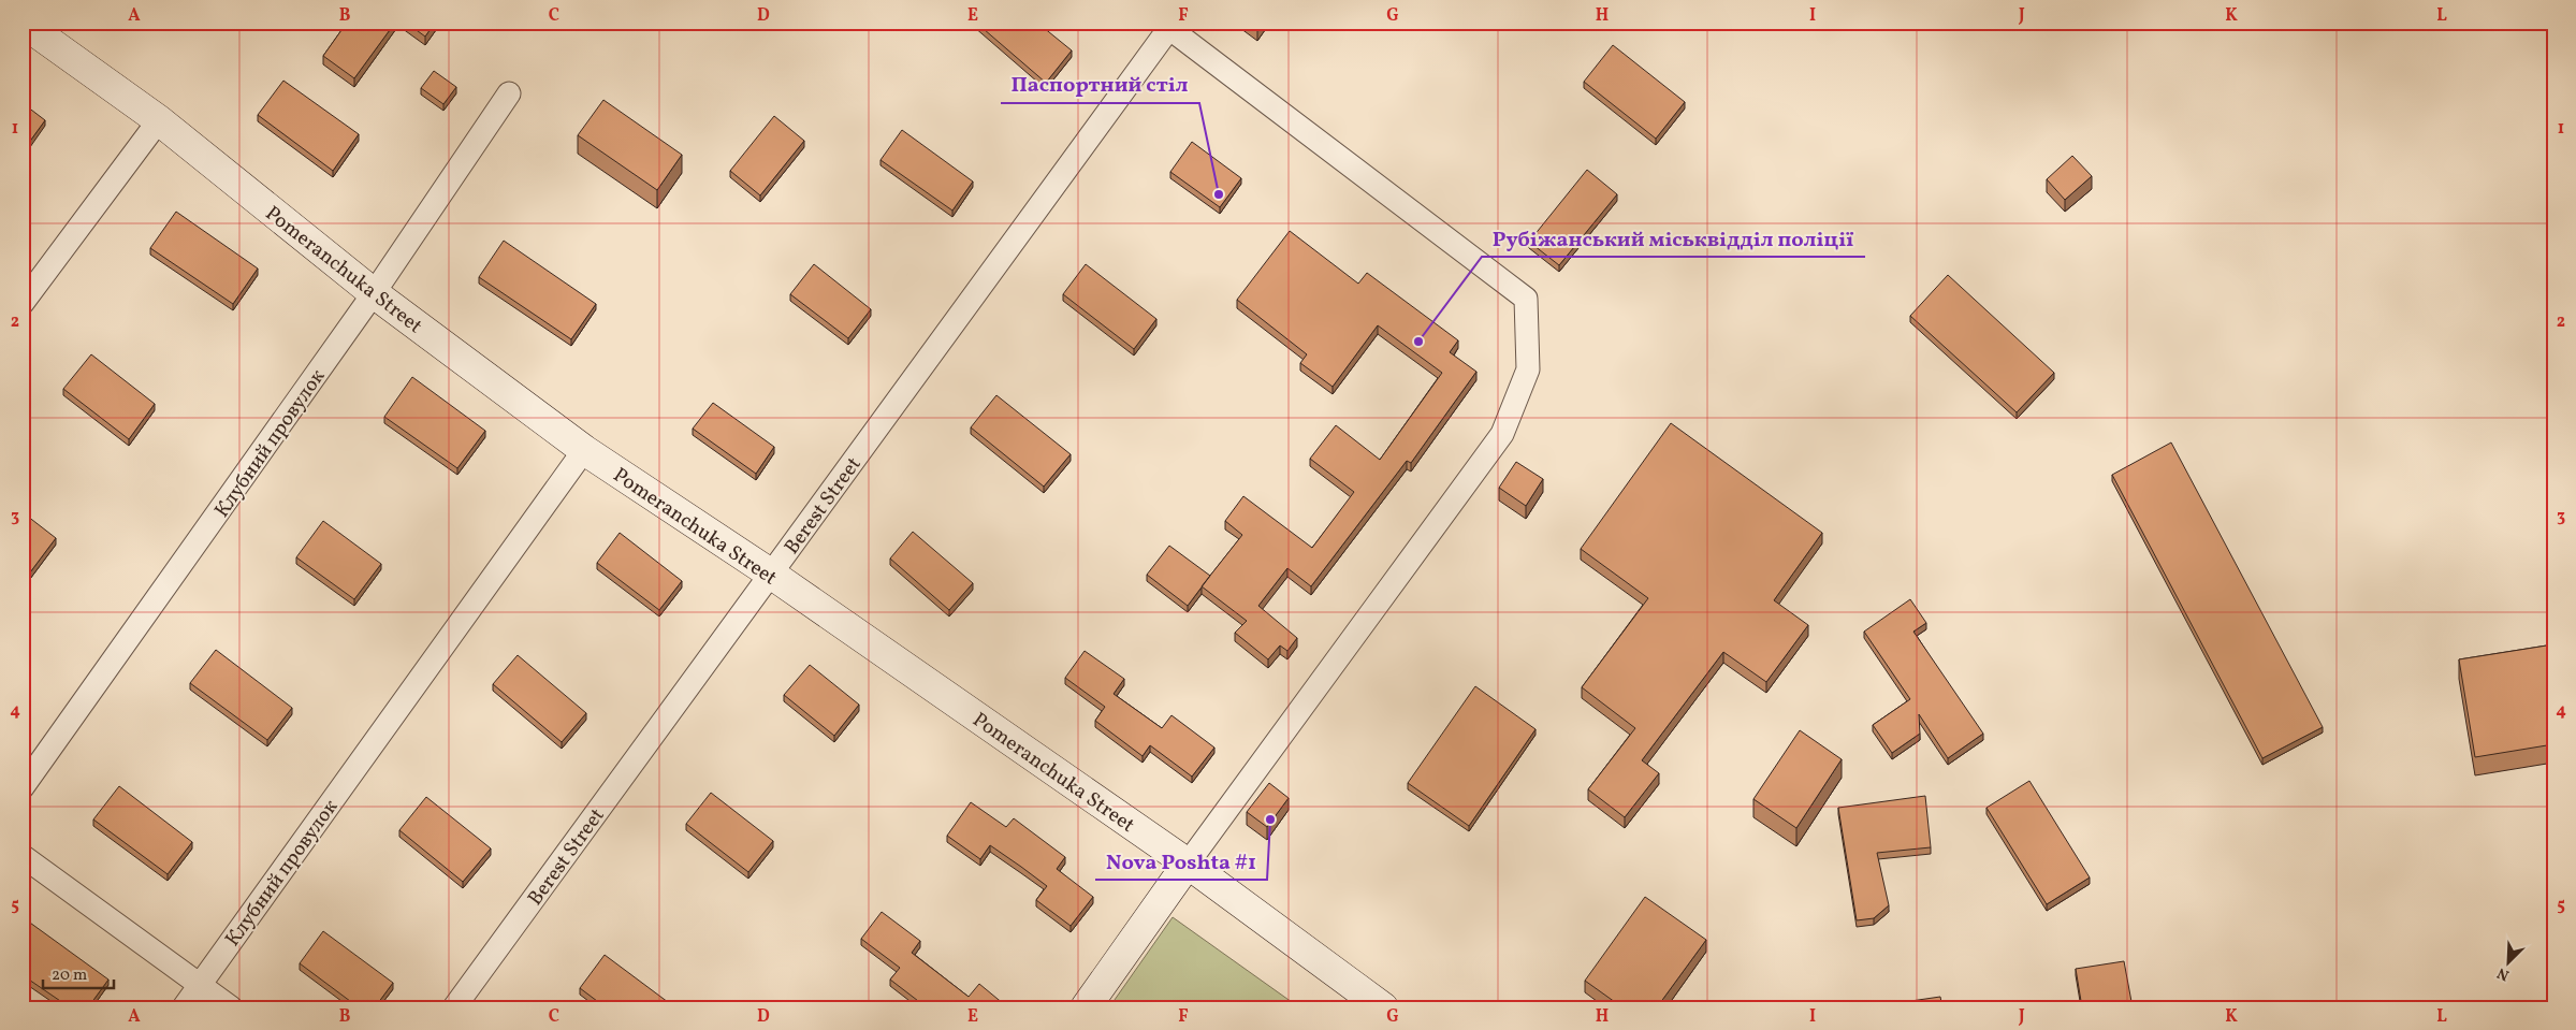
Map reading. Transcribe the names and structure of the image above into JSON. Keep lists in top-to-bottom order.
{
  "streets": {
    "street": ["Pomeranchuka Street", "Клубний провулок", "Berest Street"]
  },
  "crossings": [
    ["Pomeranchuka Street", "Клубний провулок"],
    ["Pomeranchuka Street", "Berest Street"]
  ],
  "places": ["Паспортний стіл", "Рубіжанський міськвідділ поліції", "Nova Poshta #1"],
  "scale_bar": "20 m",
  "north": "bottom left",
  "grid": {
    "columns": [
      "A",
      "B",
      "C",
      "D",
      "E",
      "F",
      "G",
      "H",
      "I",
      "J",
      "K",
      "L"
    ],
    "rows": [
      "1",
      "2",
      "3",
      "4",
      "5"
    ]
  }
}
